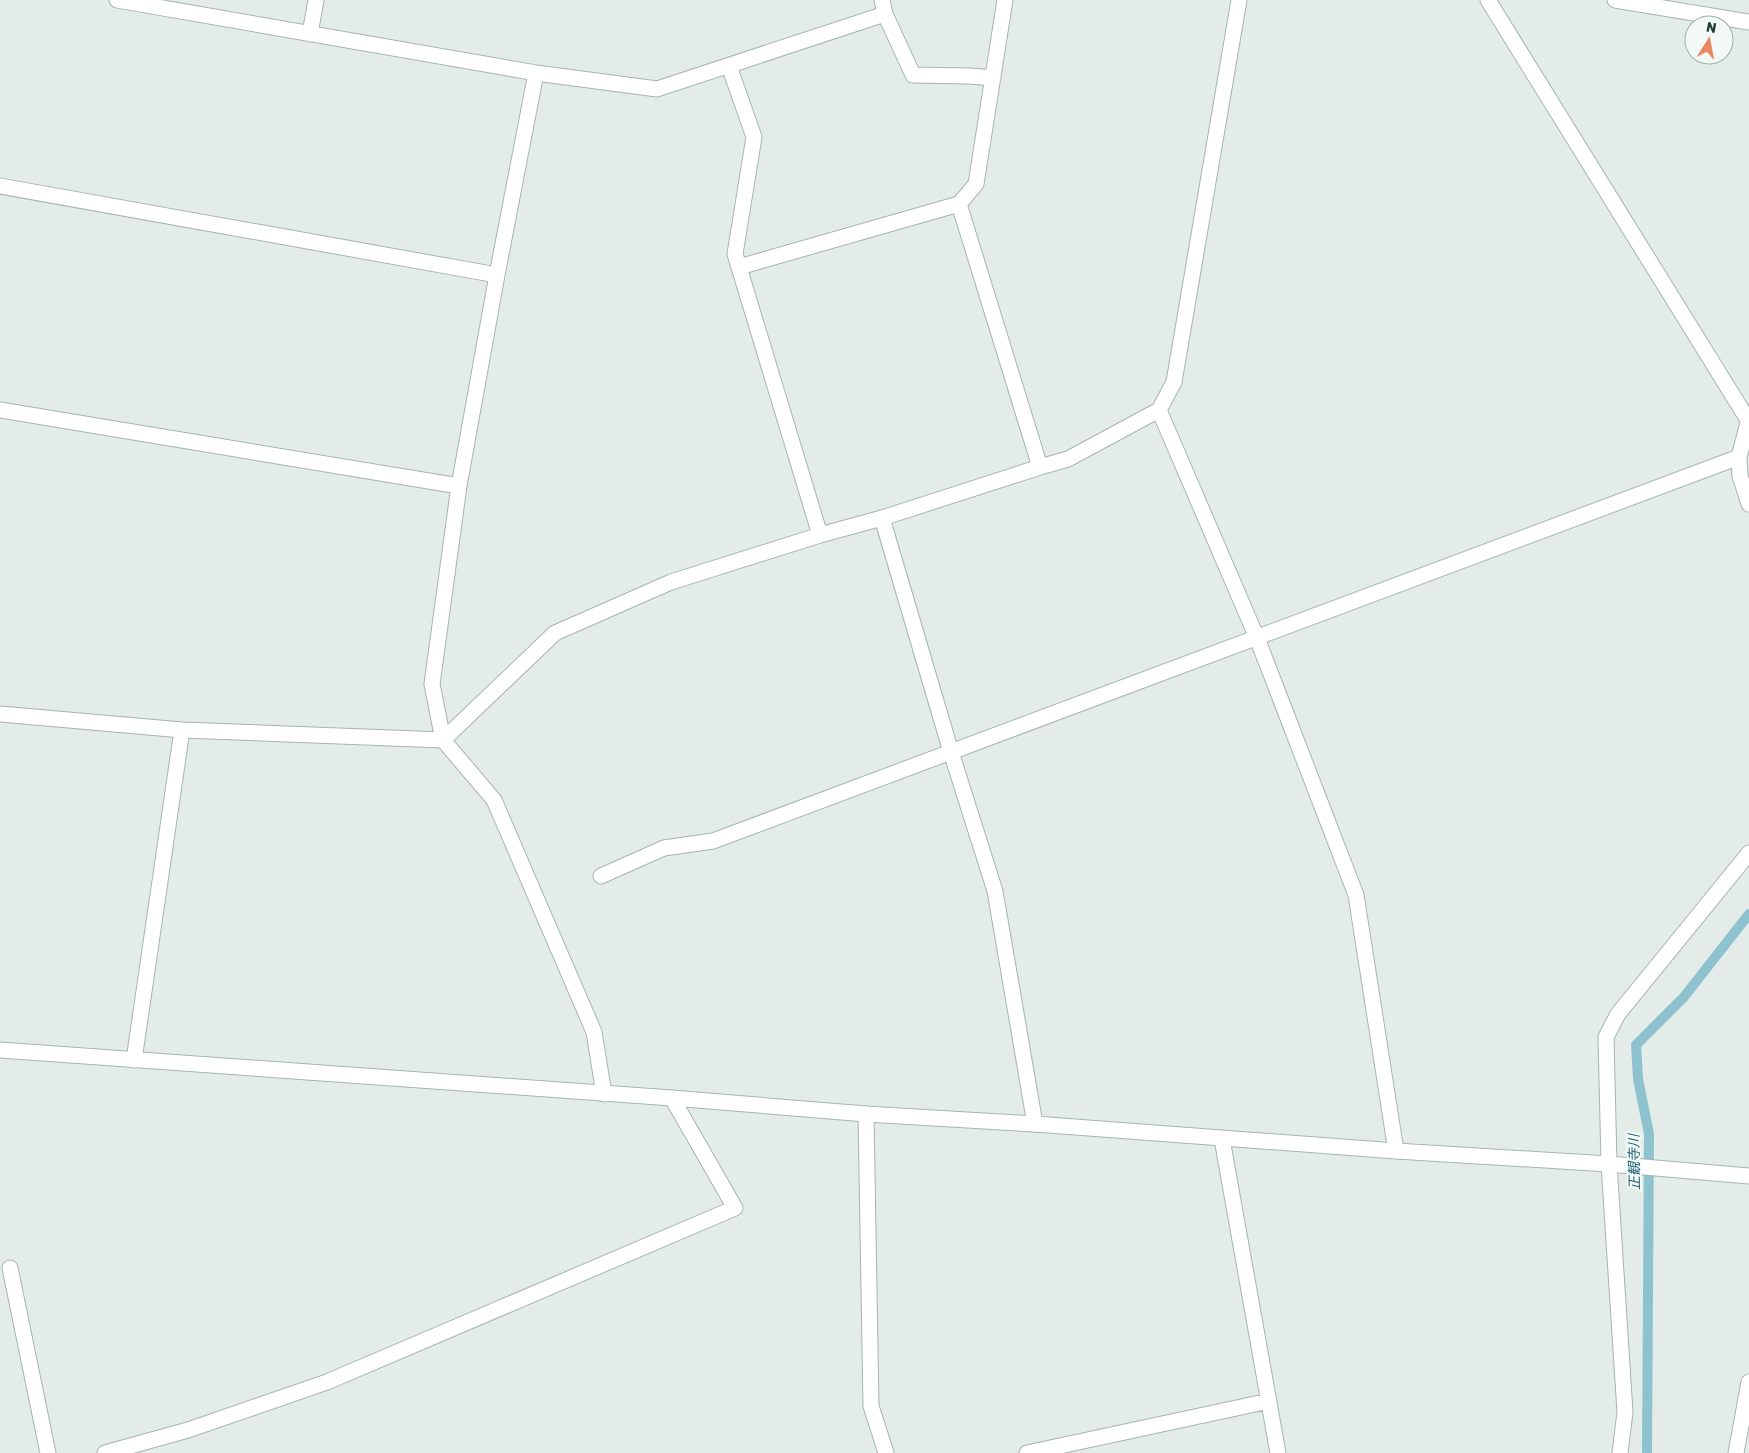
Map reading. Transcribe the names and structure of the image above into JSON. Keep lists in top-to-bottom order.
{
  "water": ["正観寺川"],
  "north": "top"
}
